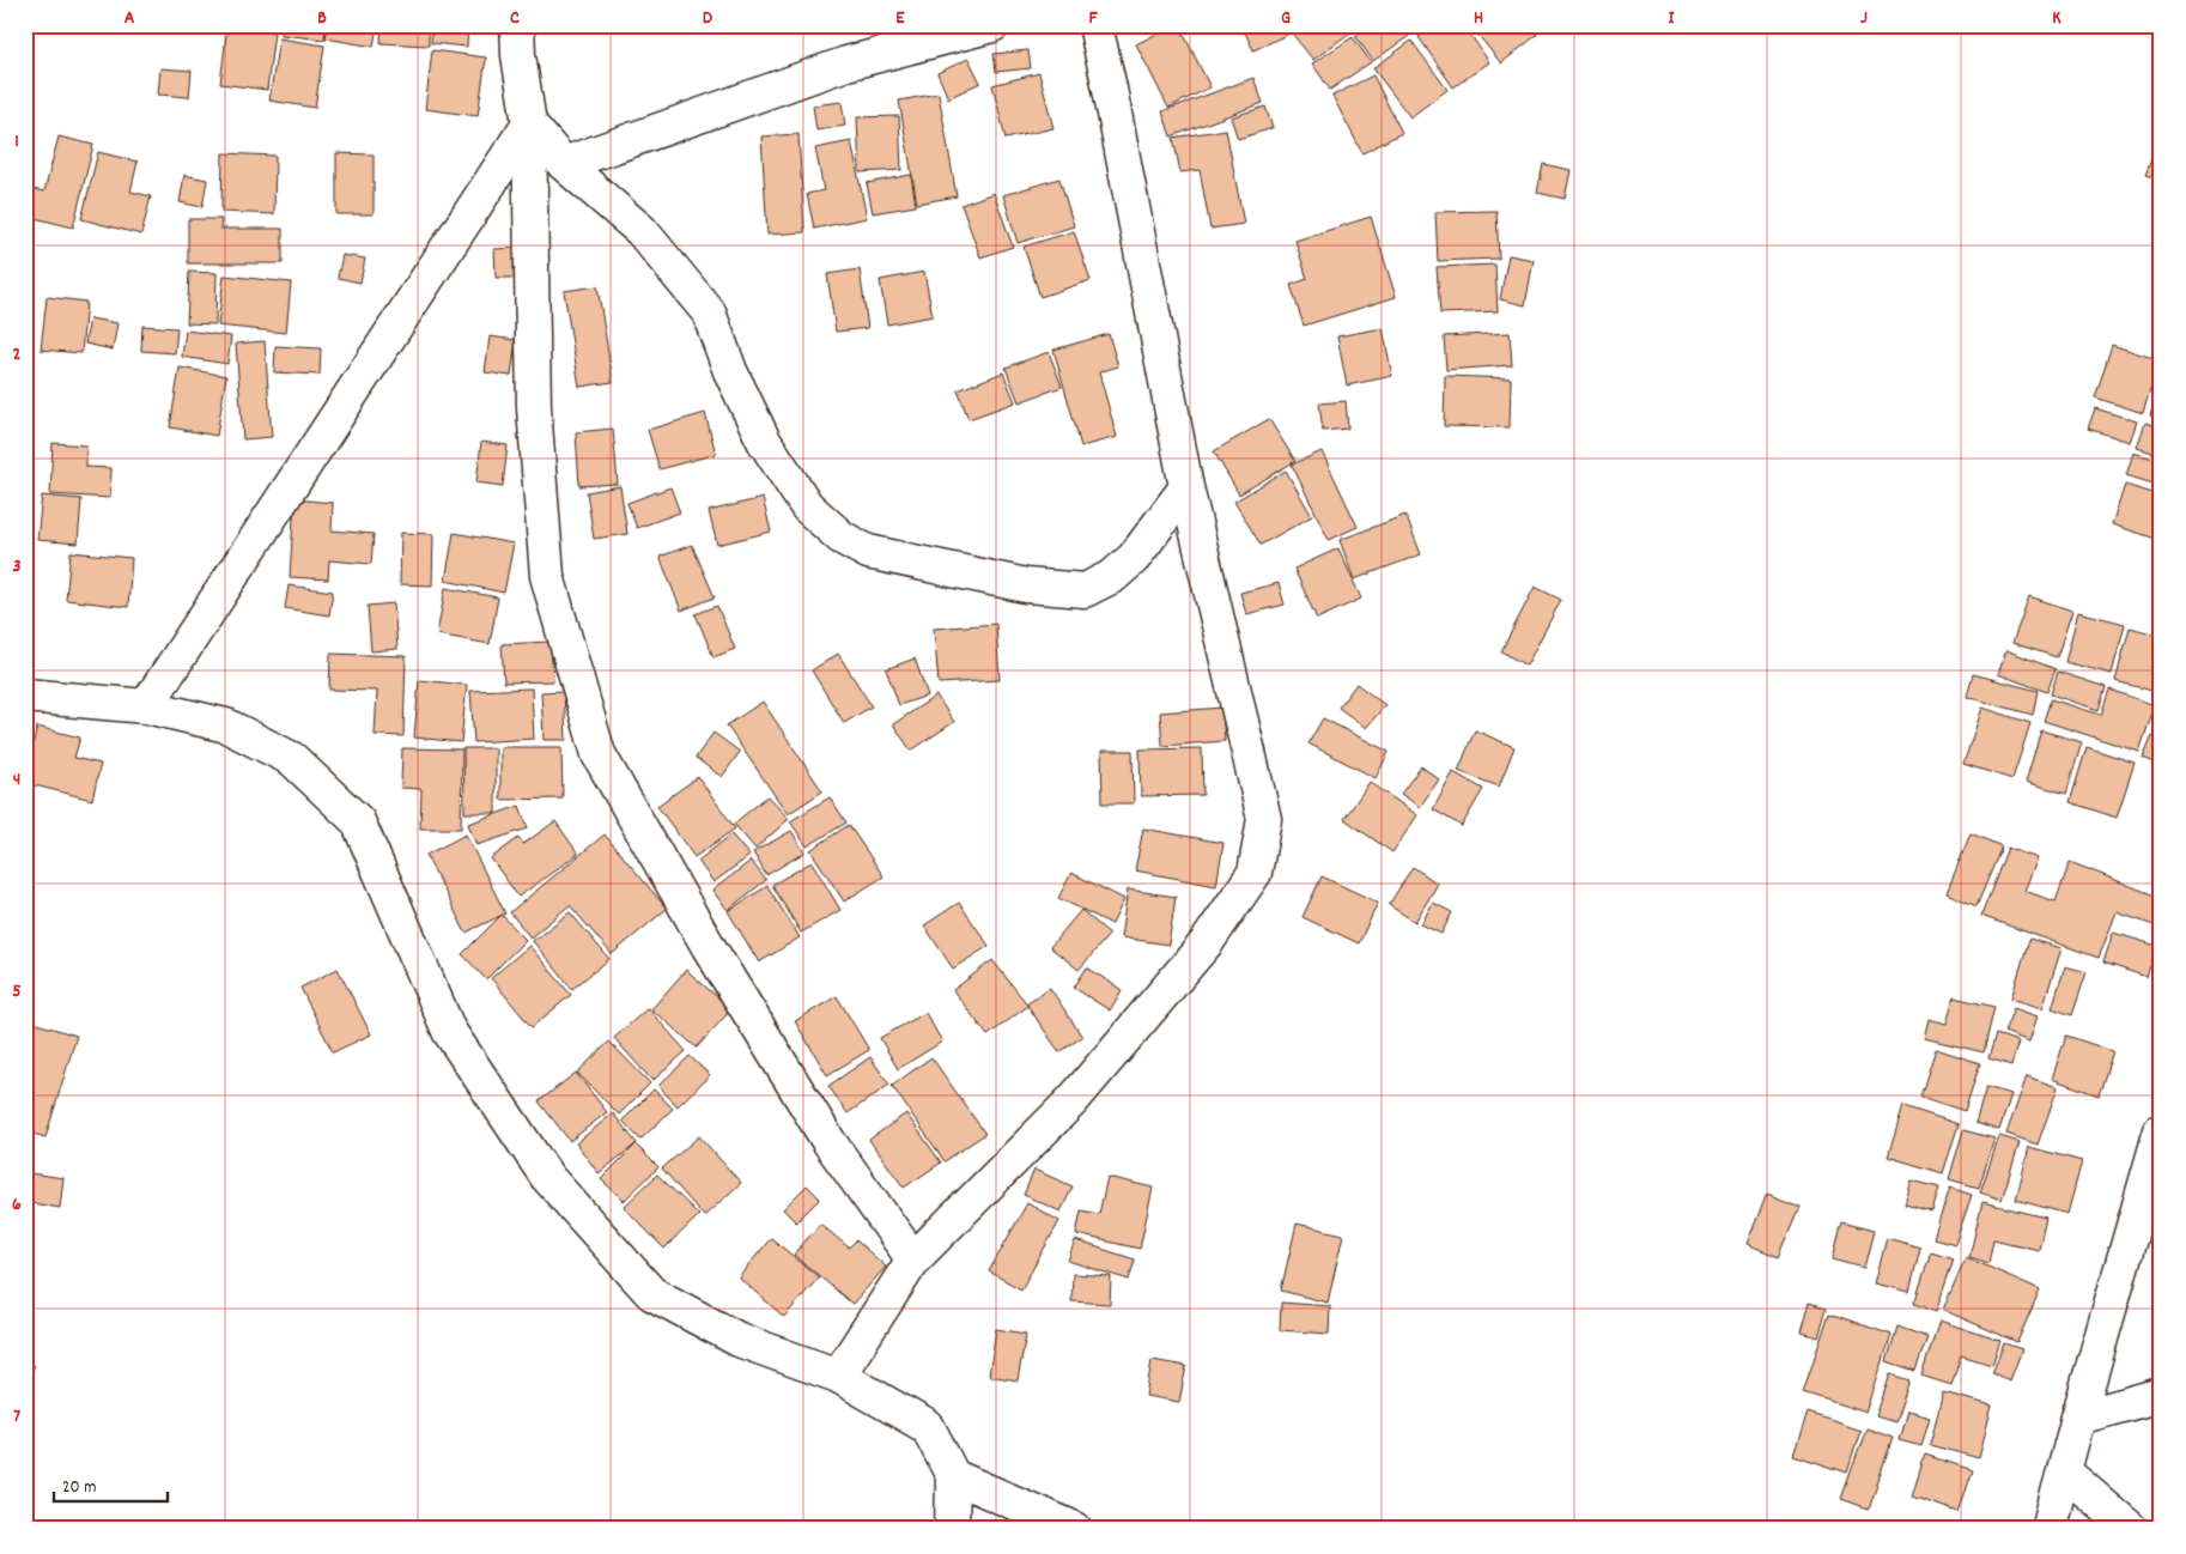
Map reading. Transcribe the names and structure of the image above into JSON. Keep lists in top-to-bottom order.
{
  "scale_bar": "20 m",
  "grid": {
    "columns": [
      "A",
      "B",
      "C",
      "D",
      "E",
      "F",
      "G",
      "H",
      "I",
      "J",
      "K"
    ],
    "rows": [
      "1",
      "2",
      "3",
      "4",
      "5",
      "6",
      "7"
    ]
  }
}
